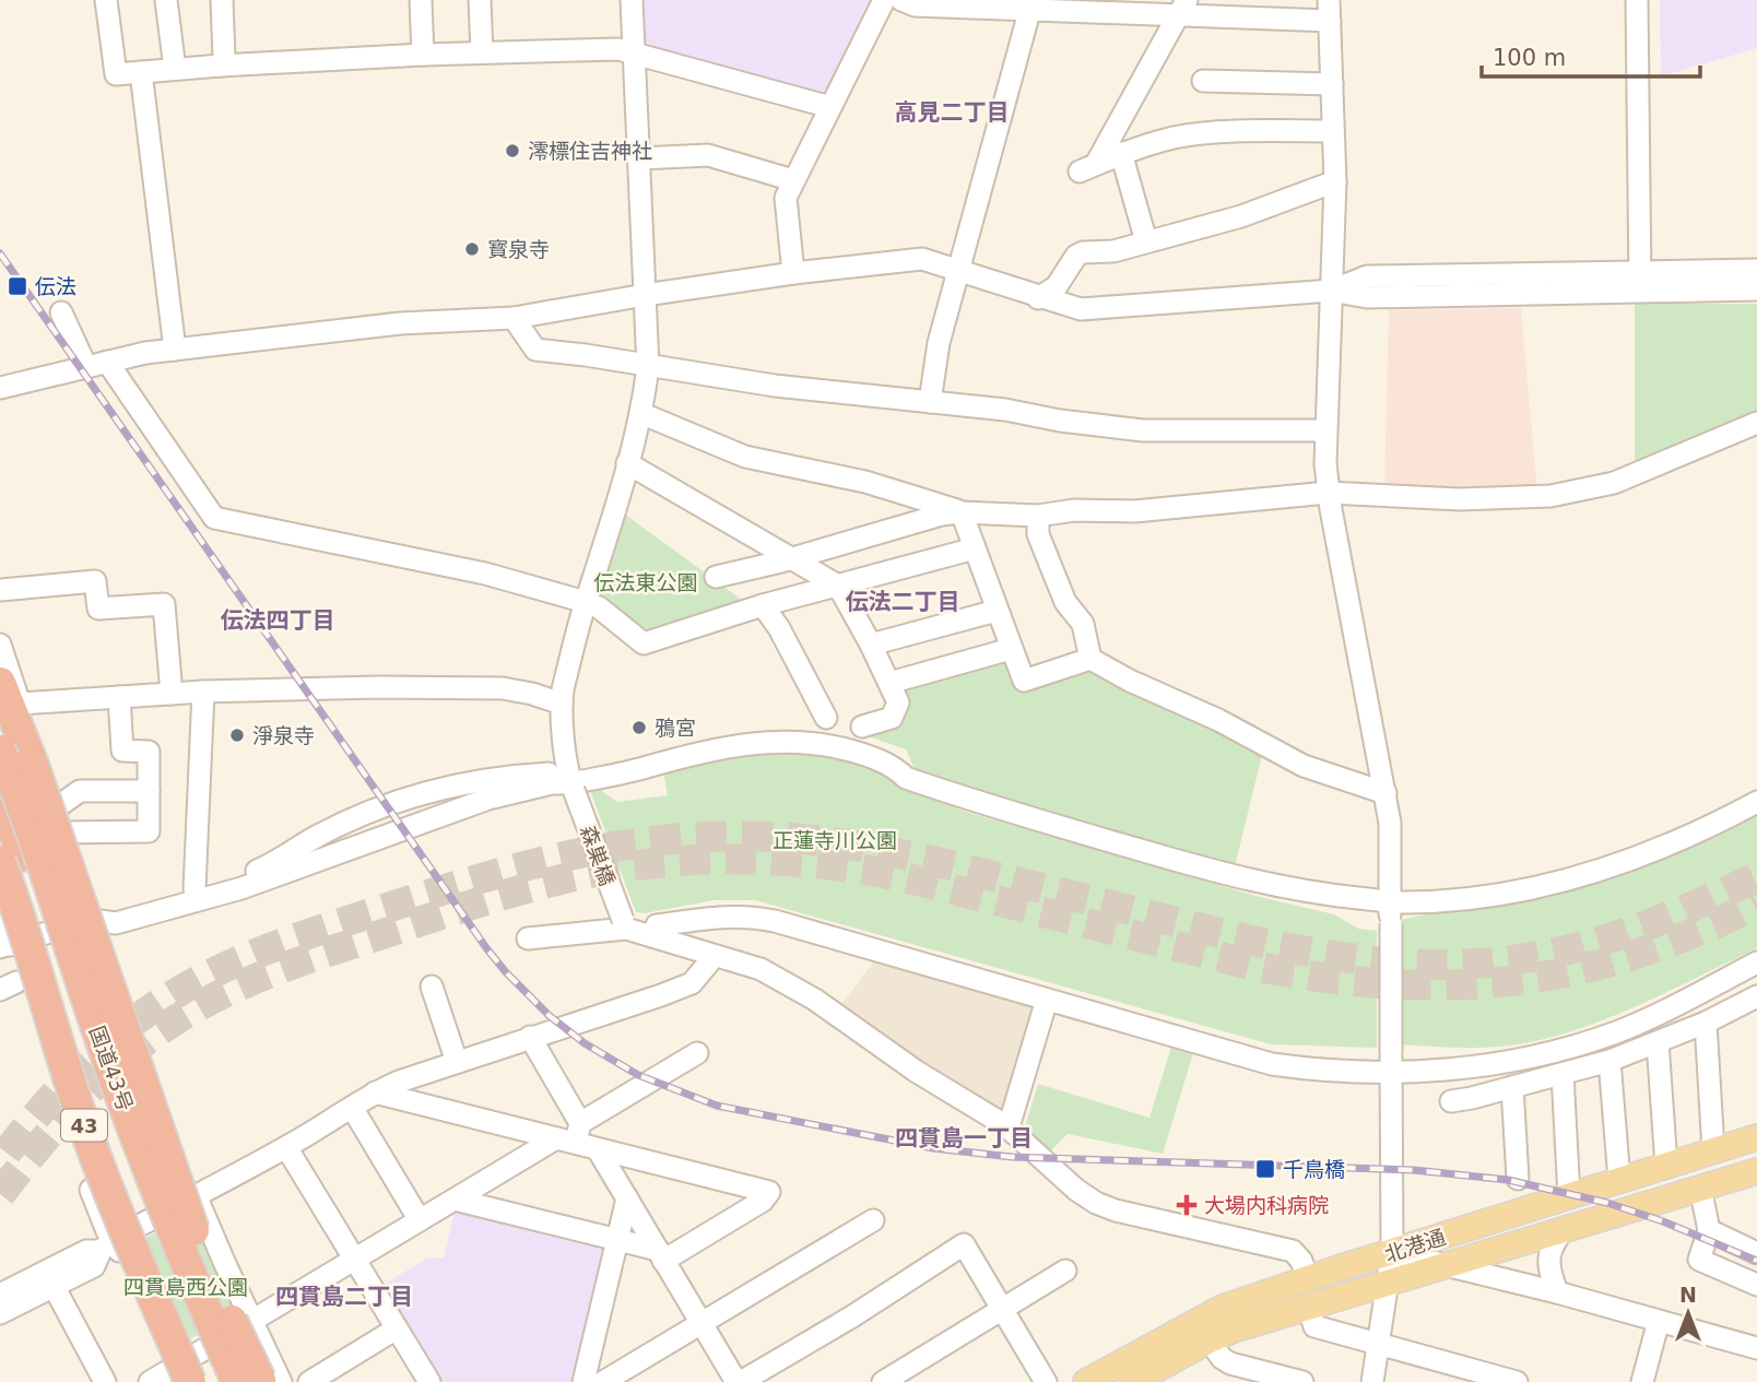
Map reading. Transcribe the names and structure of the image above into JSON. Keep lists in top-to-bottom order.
{
  "streets": {
    "highway": ["国道43号", "43"],
    "main road": ["北港通"],
    "street": ["森巣橋"]
  },
  "crossings": [
    ["国道43号", "43"]
  ],
  "districts": [
    "高見二丁目",
    "伝法二丁目",
    "伝法四丁目",
    "四貫島一丁目",
    "四貫島二丁目"
  ],
  "parks": ["伝法東公園", "正蓮寺川公園", "四貫島西公園"],
  "places": {
    "other": [
      "澪標住吉神社",
      "寳泉寺",
      "鴉宮",
      "淨泉寺"
    ],
    "transit": ["伝法", "千鳥橋"],
    "health": ["大場内科病院"]
  },
  "scale_bar": "100 m",
  "north": "top"
}
